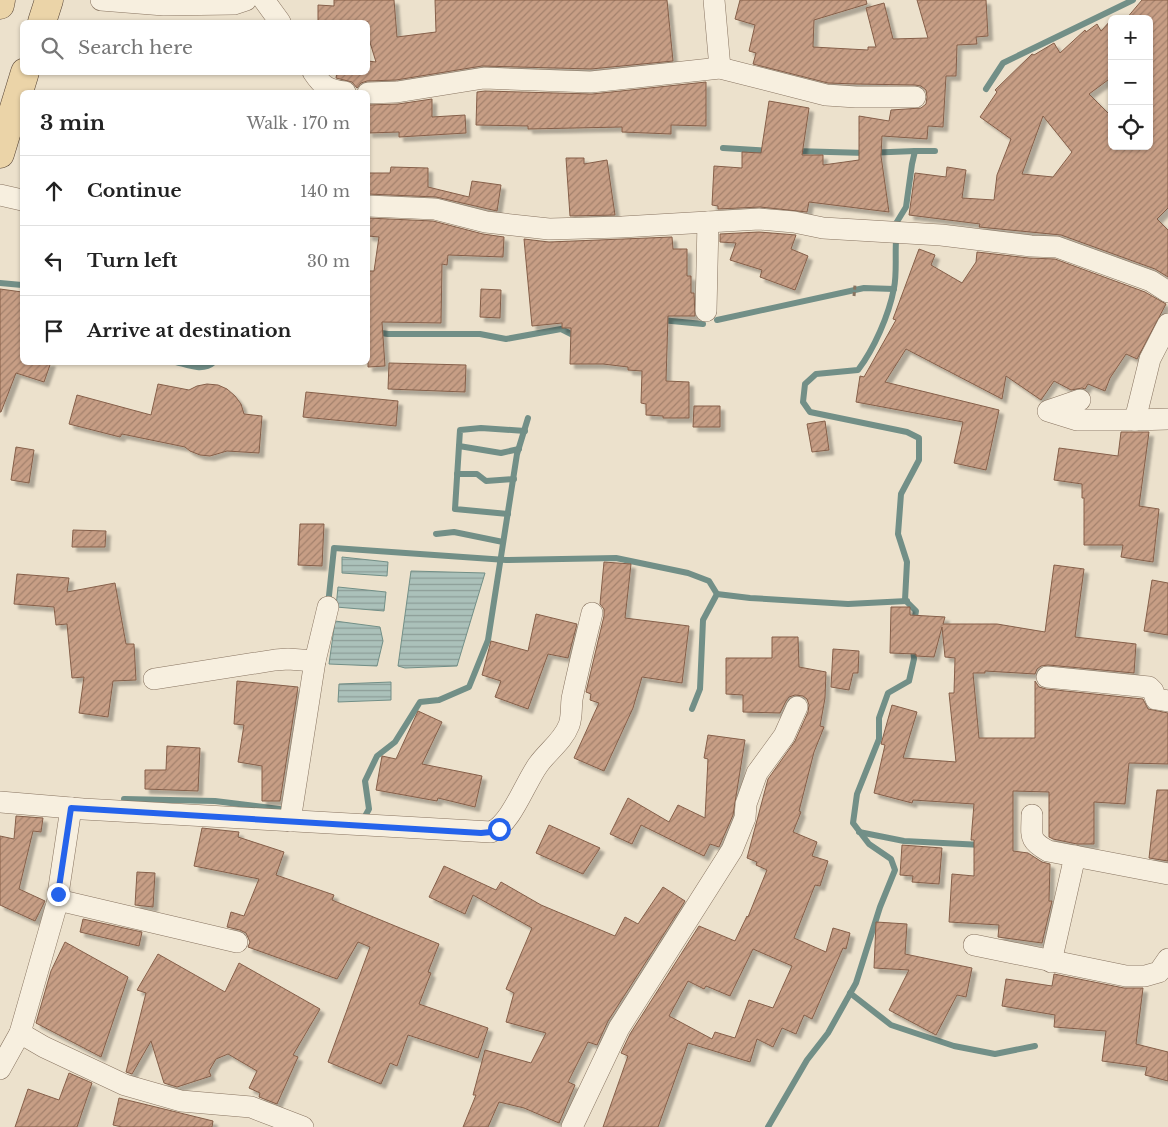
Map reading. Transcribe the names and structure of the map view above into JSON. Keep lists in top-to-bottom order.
{
  "page": {
    "map_buttons": ["+", "−"],
    "search": "Search here",
    "heading": ["3 min", "Walk · 170 m"],
    "list": [
      ["Continue", "140 m"],
      ["Turn left", "30 m"],
      "Arrive at destination"
    ]
  }
}
